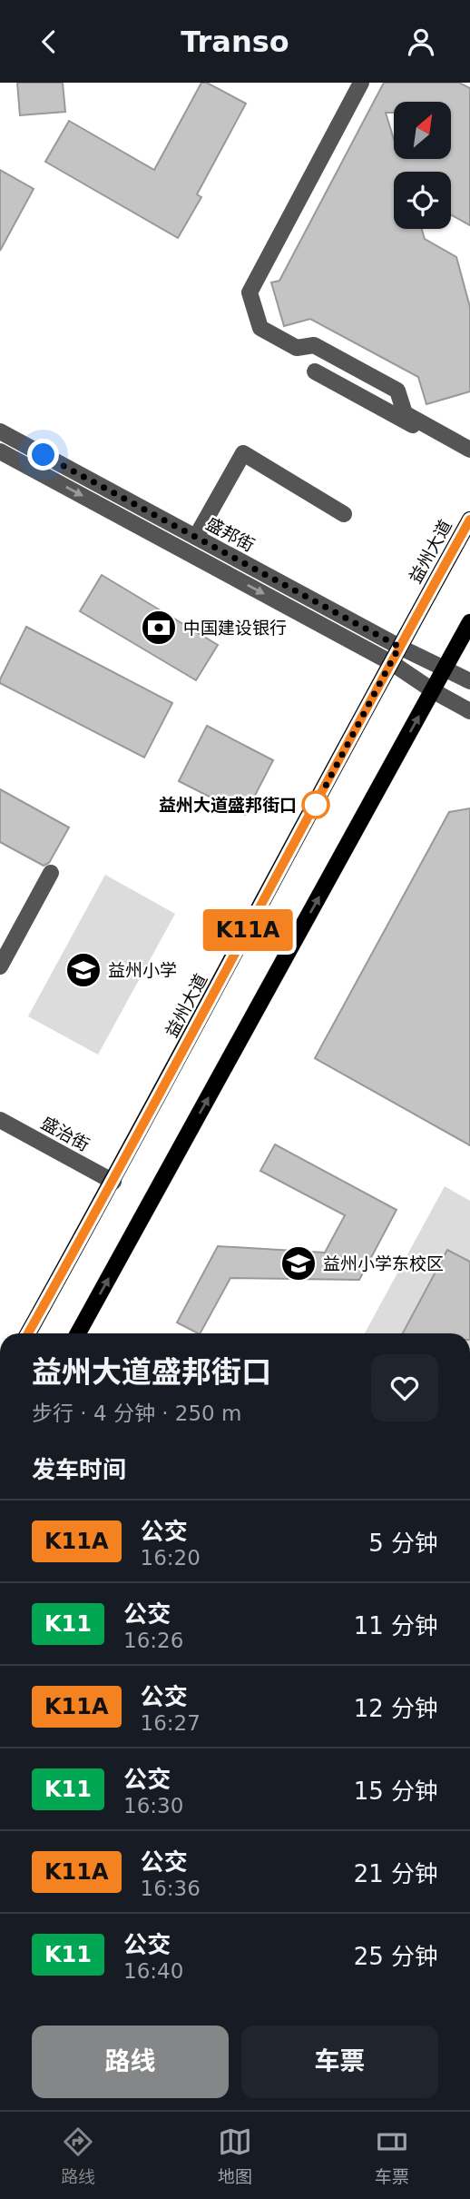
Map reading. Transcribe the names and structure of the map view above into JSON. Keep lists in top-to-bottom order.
{
  "streets": {
    "main road": ["益州大道"],
    "street": ["盛邦街", "盛治街"]
  },
  "crossings": [
    ["盛邦街", "益州大道"],
    ["益州大道", "盛治街"]
  ],
  "places": {
    "bank": ["中国建设银行"],
    "other": ["益州大道盛邦街口"],
    "school or university": ["益州小学", "益州小学东校区"]
  },
  "lines": ["bus line K11A"],
  "north": "top right",
  "page": {
    "header": "Transo",
    "on_map": "K11A",
    "heading": [
      ["益州大道盛邦街口", "步行 · 4 分钟 · 250 m"],
      "发车时间"
    ],
    "list": [
      {
        "mark": "K11A",
        "name": "公交",
        "note": "16:20",
        "value": "5 分钟"
      },
      {
        "mark": "K11",
        "name": "公交",
        "note": "16:26",
        "value": "11 分钟"
      },
      {
        "mark": "K11A",
        "name": "公交",
        "note": "16:27",
        "value": "12 分钟"
      },
      {
        "mark": "K11",
        "name": "公交",
        "note": "16:30",
        "value": "15 分钟"
      },
      {
        "mark": "K11A",
        "name": "公交",
        "note": "16:36",
        "value": "21 分钟"
      },
      {
        "mark": "K11",
        "name": "公交",
        "note": "16:40",
        "value": "25 分钟"
      }
    ],
    "buttons": ["路线", "车票"],
    "tabs": ["路线", "地图", "车票"]
  }
}
